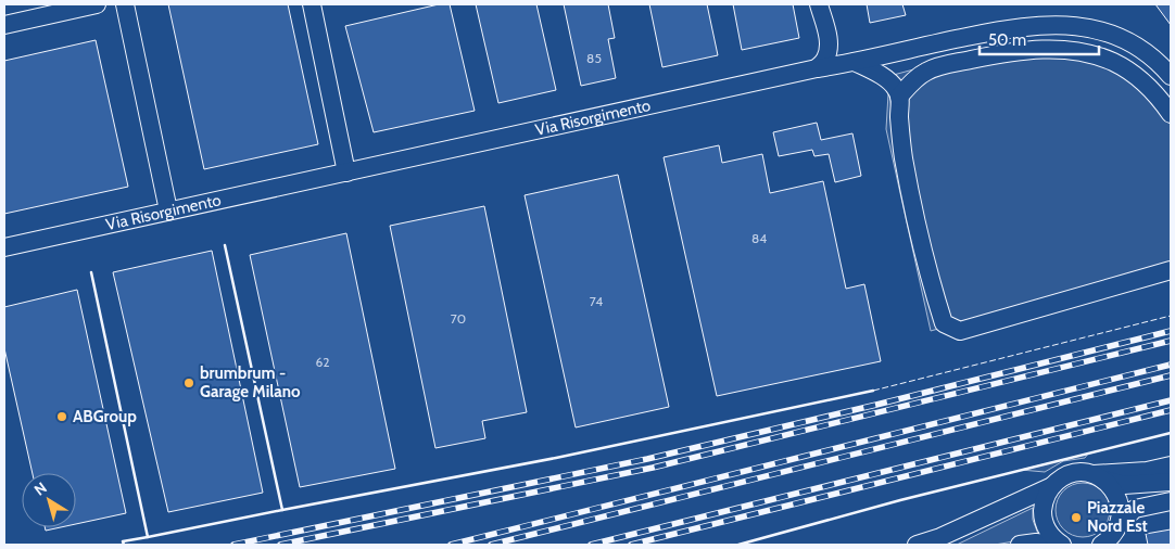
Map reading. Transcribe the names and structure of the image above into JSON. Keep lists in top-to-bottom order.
{
  "streets": {
    "street": ["Via Risorgimento"]
  },
  "places": ["brumbrum - Garage Milano", "ABGroup", "Piazzale Nord Est"],
  "house_numbers": [
    "85",
    "84",
    "74",
    "70",
    "62"
  ],
  "scale_bar": "50 m",
  "north": "top left"
}
